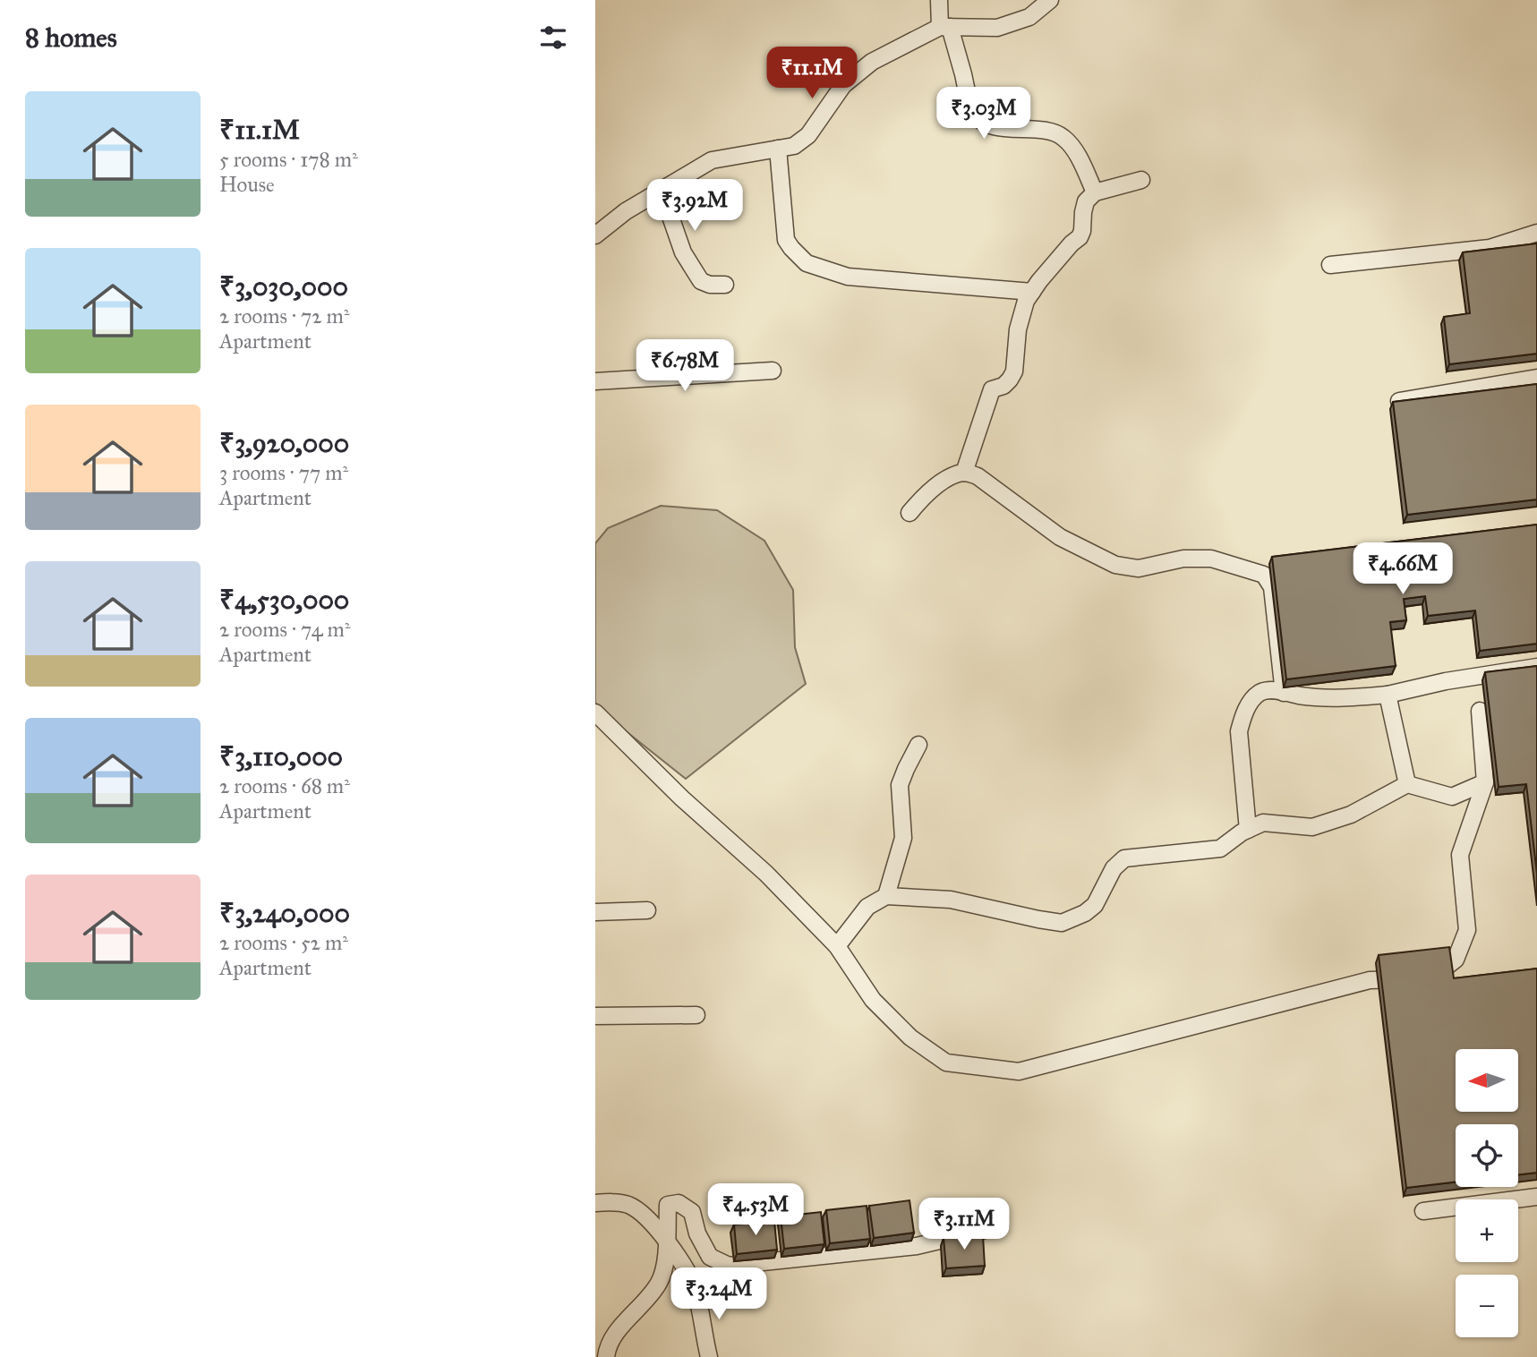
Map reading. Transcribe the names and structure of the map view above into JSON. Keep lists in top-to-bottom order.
{
  "north": "left",
  "page": {
    "heading": "8 homes",
    "price": [
      "₹11.1M",
      "₹3.03M",
      "₹3.92M",
      "₹6.78M",
      "₹4.66M",
      "₹4.53M",
      "₹3.11M",
      "₹3.24M"
    ],
    "list": [
      {
        "name": "₹11.1M",
        "note": "5 rooms · 178 m² · House"
      },
      {
        "name": "₹3,030,000",
        "note": "2 rooms · 72 m² · Apartment"
      },
      {
        "name": "₹3,920,000",
        "note": "3 rooms · 77 m² · Apartment"
      },
      {
        "name": "₹4,530,000",
        "note": "2 rooms · 74 m² · Apartment"
      },
      {
        "name": "₹3,110,000",
        "note": "2 rooms · 68 m² · Apartment"
      },
      {
        "name": "₹3,240,000",
        "note": "2 rooms · 52 m² · Apartment"
      }
    ],
    "map_buttons": ["+", "−"]
  }
}
